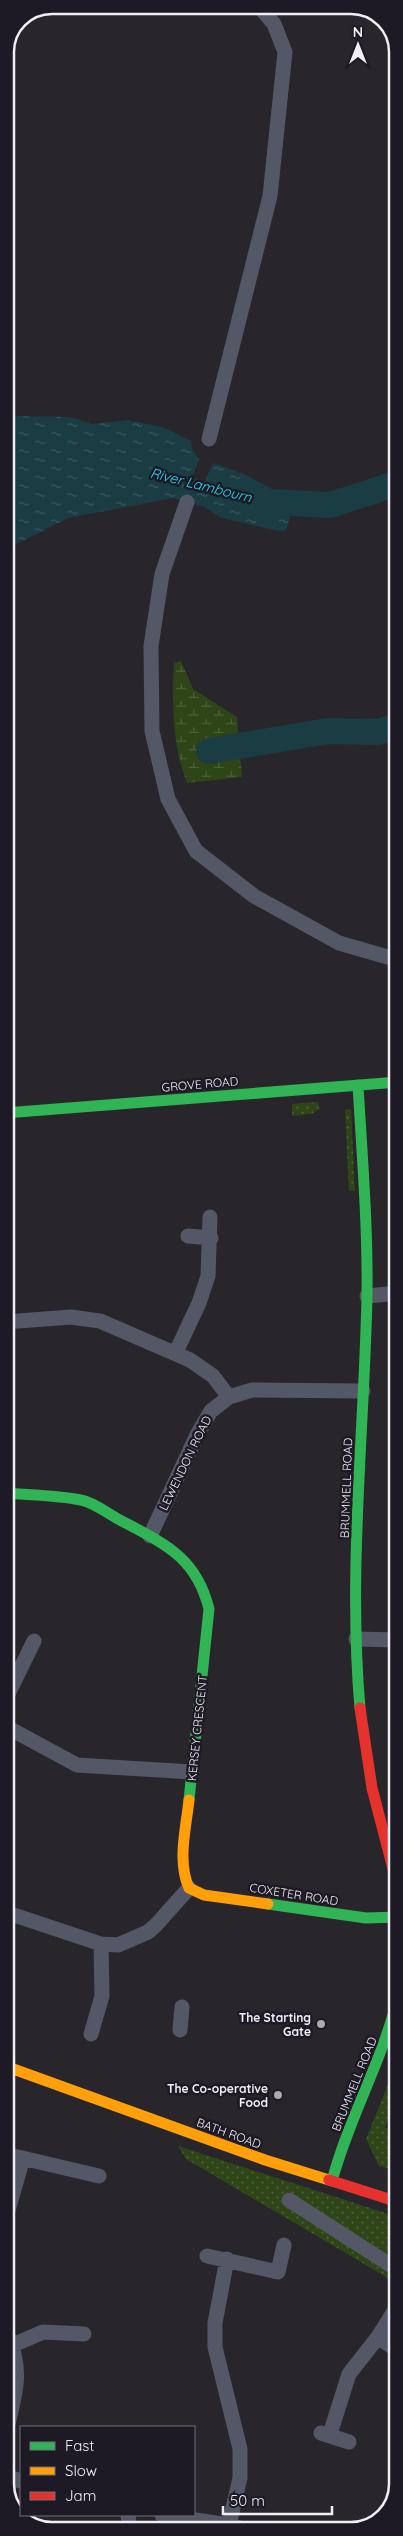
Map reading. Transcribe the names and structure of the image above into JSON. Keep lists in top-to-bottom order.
{
  "streets": {
    "street": [
      "GROVE ROAD",
      "LEWENDON ROAD",
      "BRUMMELL ROAD",
      "KERSEY CRESCENT",
      "COXETER ROAD",
      "BATH ROAD"
    ]
  },
  "crossings": [
    ["GROVE ROAD", "BRUMMELL ROAD"],
    ["LEWENDON ROAD", "KERSEY CRESCENT"],
    ["BRUMMELL ROAD", "BATH ROAD"],
    ["KERSEY CRESCENT", "COXETER ROAD"]
  ],
  "water": ["River Lambourn"],
  "places": ["The Starting Gate", "The Co-operative Food"],
  "legend": ["Fast", "Slow", "Jam"],
  "scale_bar": "50 m",
  "north": "top"
}
